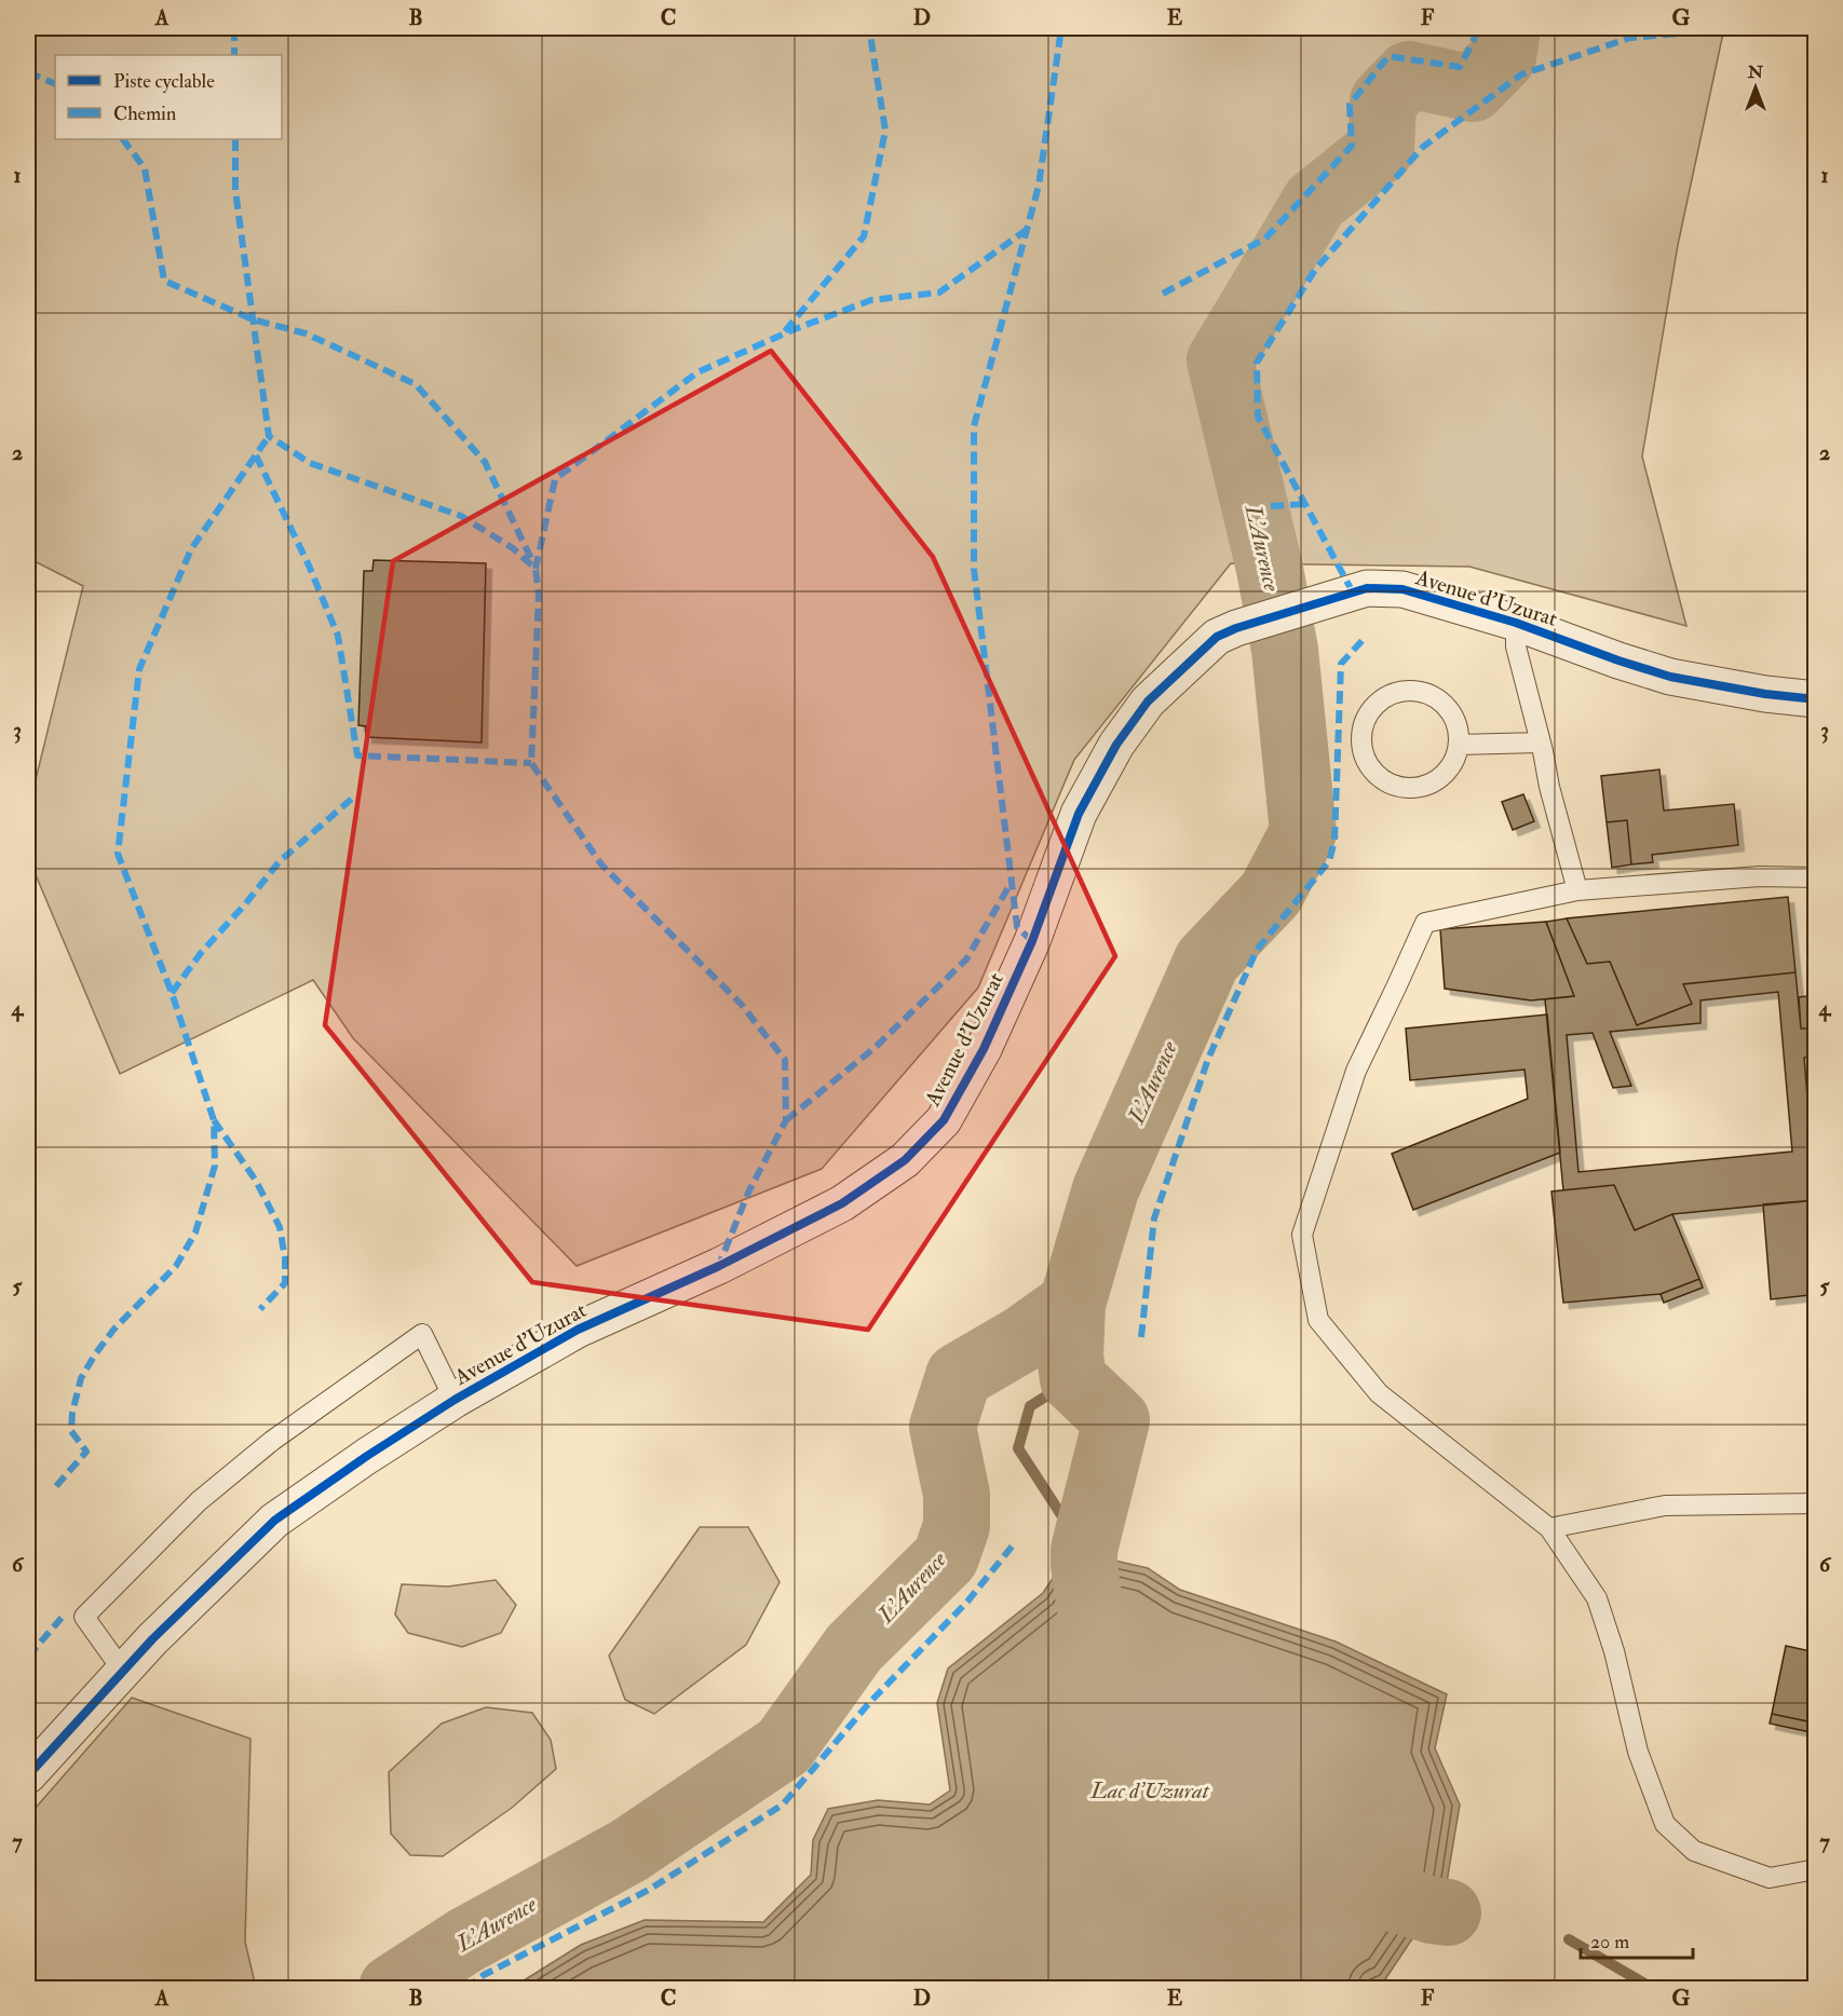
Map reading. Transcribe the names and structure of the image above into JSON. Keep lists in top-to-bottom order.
{
  "streets": {
    "street": ["Avenue d'Uzurat"]
  },
  "water": ["L'Aurence", "Lac d'Uzurat"],
  "legend": ["Piste cyclable", "Chemin"],
  "scale_bar": "20 m",
  "north": "top",
  "grid": {
    "columns": [
      "A",
      "B",
      "C",
      "D",
      "E",
      "F",
      "G"
    ],
    "rows": [
      "1",
      "2",
      "3",
      "4",
      "5",
      "6",
      "7"
    ]
  }
}
